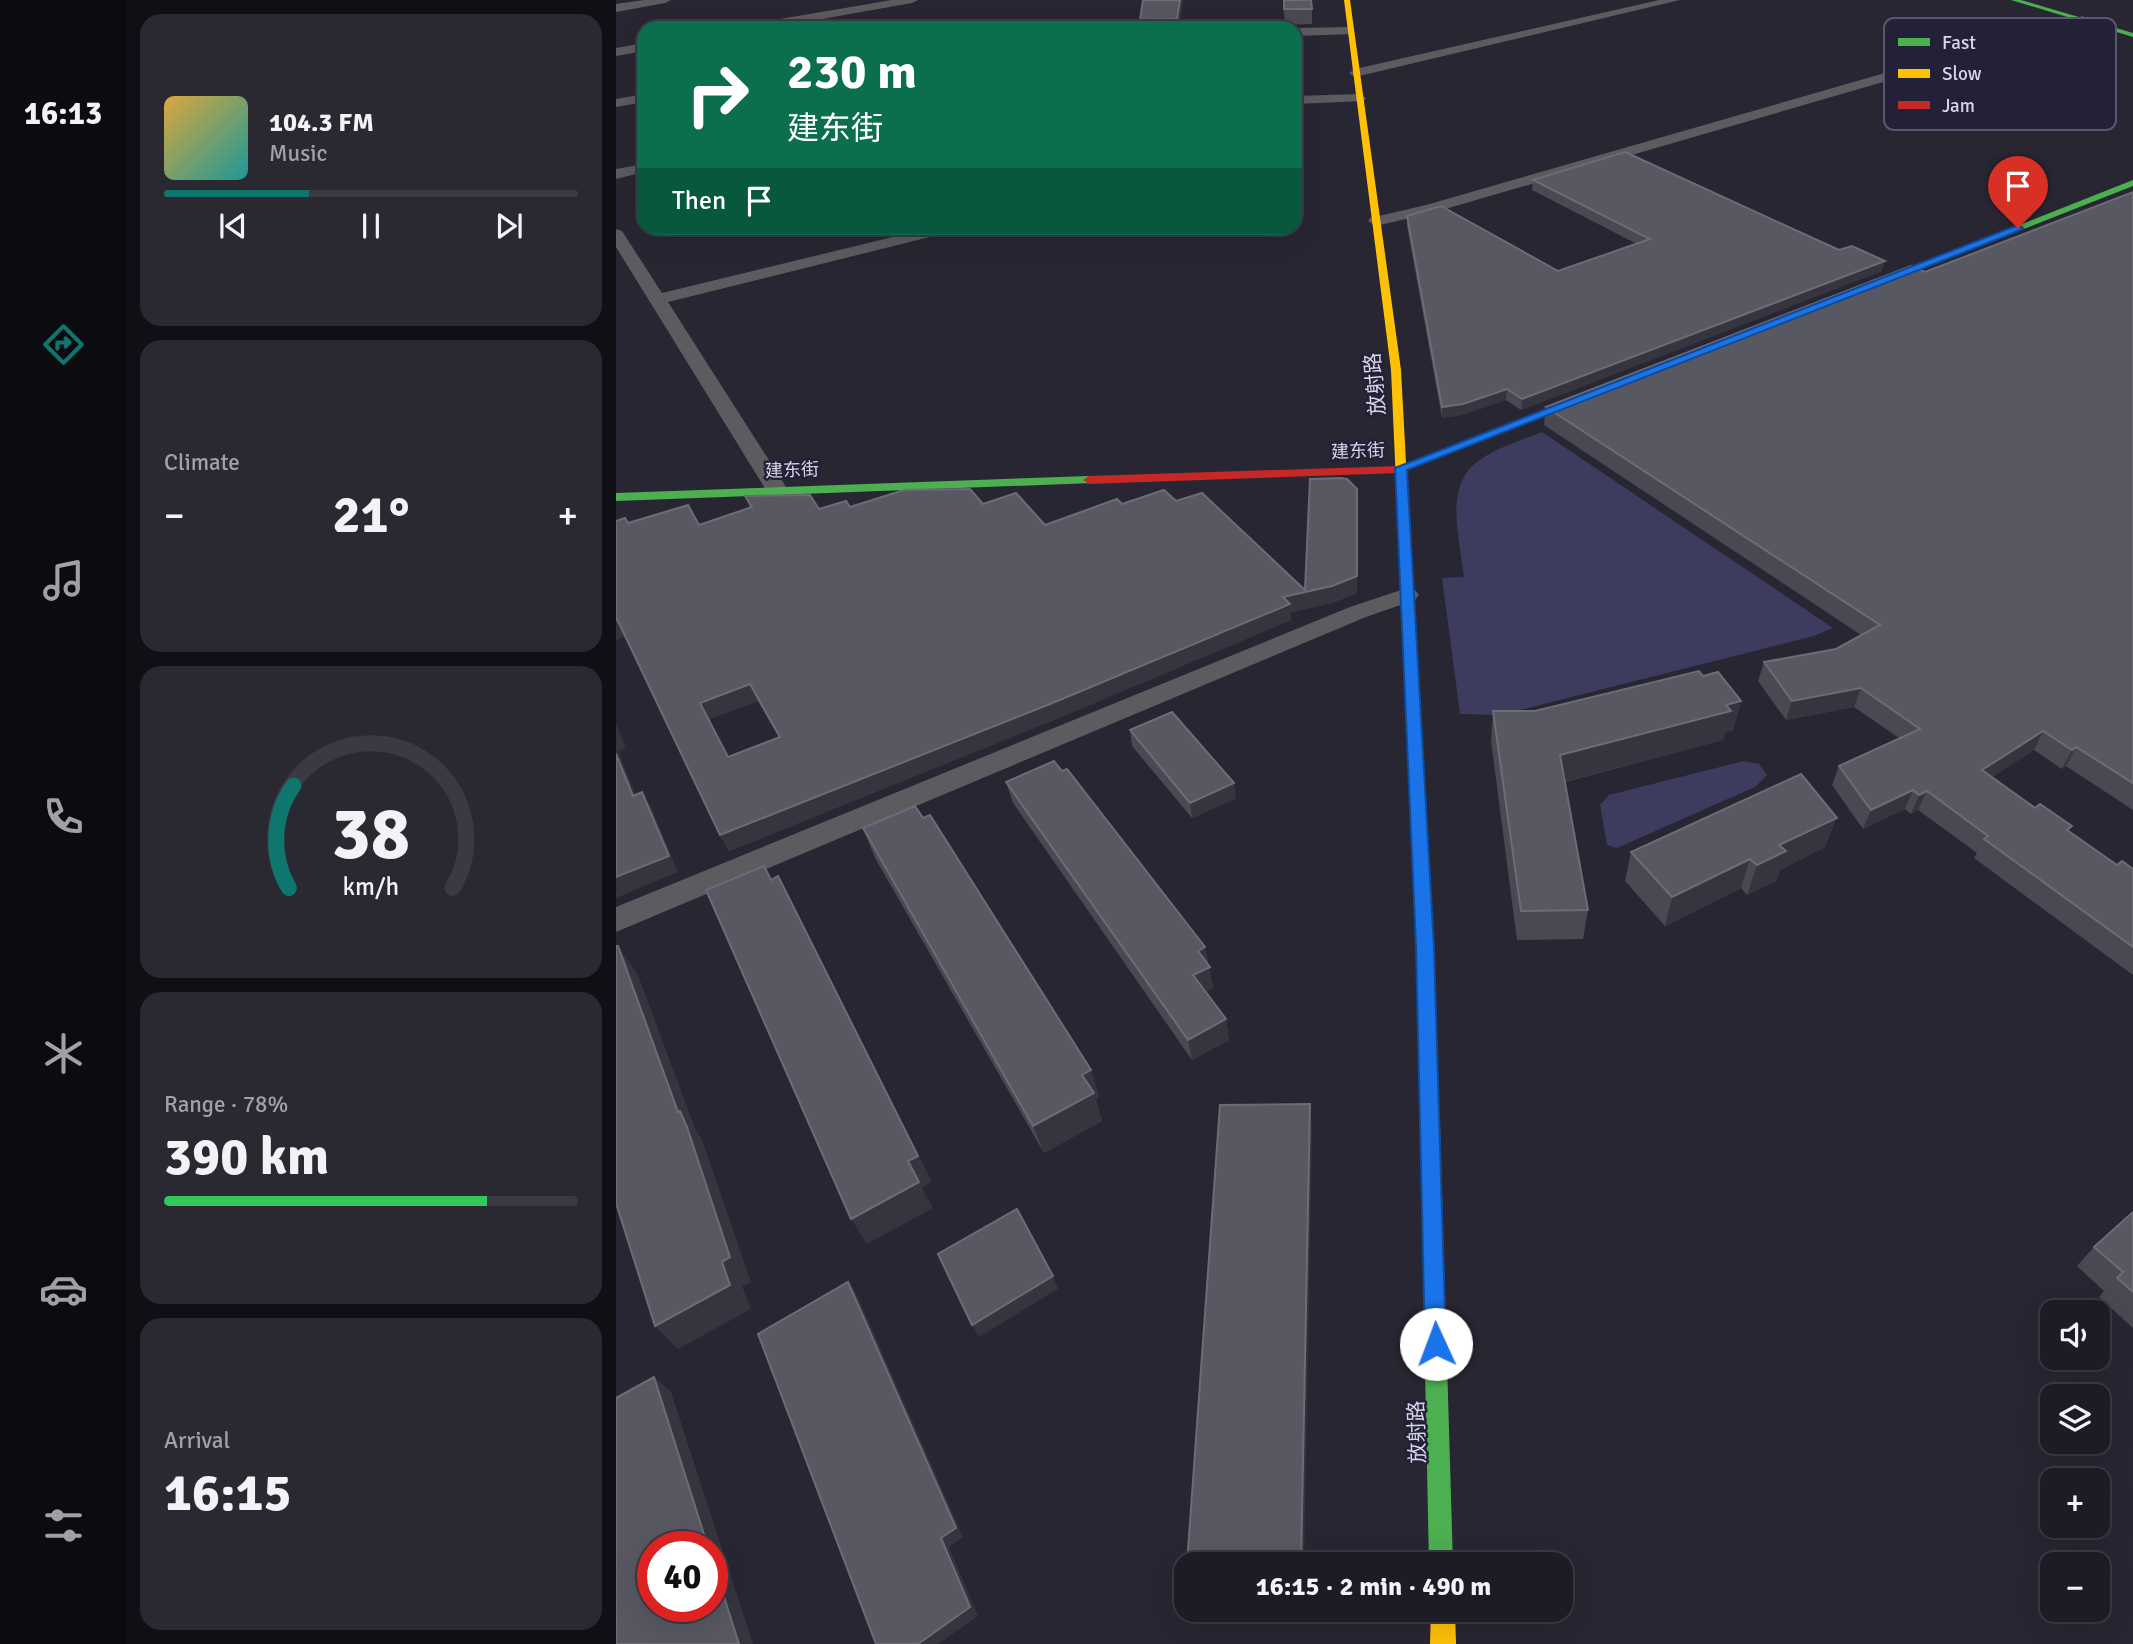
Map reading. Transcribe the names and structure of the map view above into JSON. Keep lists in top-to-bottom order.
{
  "streets": {
    "street": ["放射路", "建东街"]
  },
  "crossings": [
    ["放射路", "建东街"]
  ],
  "legend": ["Fast", "Slow", "Jam"],
  "page": {
    "tabs": "16:13",
    "turn": ["230 m", "建东街"],
    "song": ["104.3 FM", "Music"],
    "then": "Then",
    "tile": [
      "Climate",
      ["Range · 78%", "390 km"],
      ["Arrival", "16:15"]
    ],
    "heat": ["−", "21°", "+"],
    "map_buttons": ["+", "−"],
    "limit": "40",
    "trip": "16:15 · 2 min · 490 m",
    "gauge": ["38", "km/h"]
  }
}
